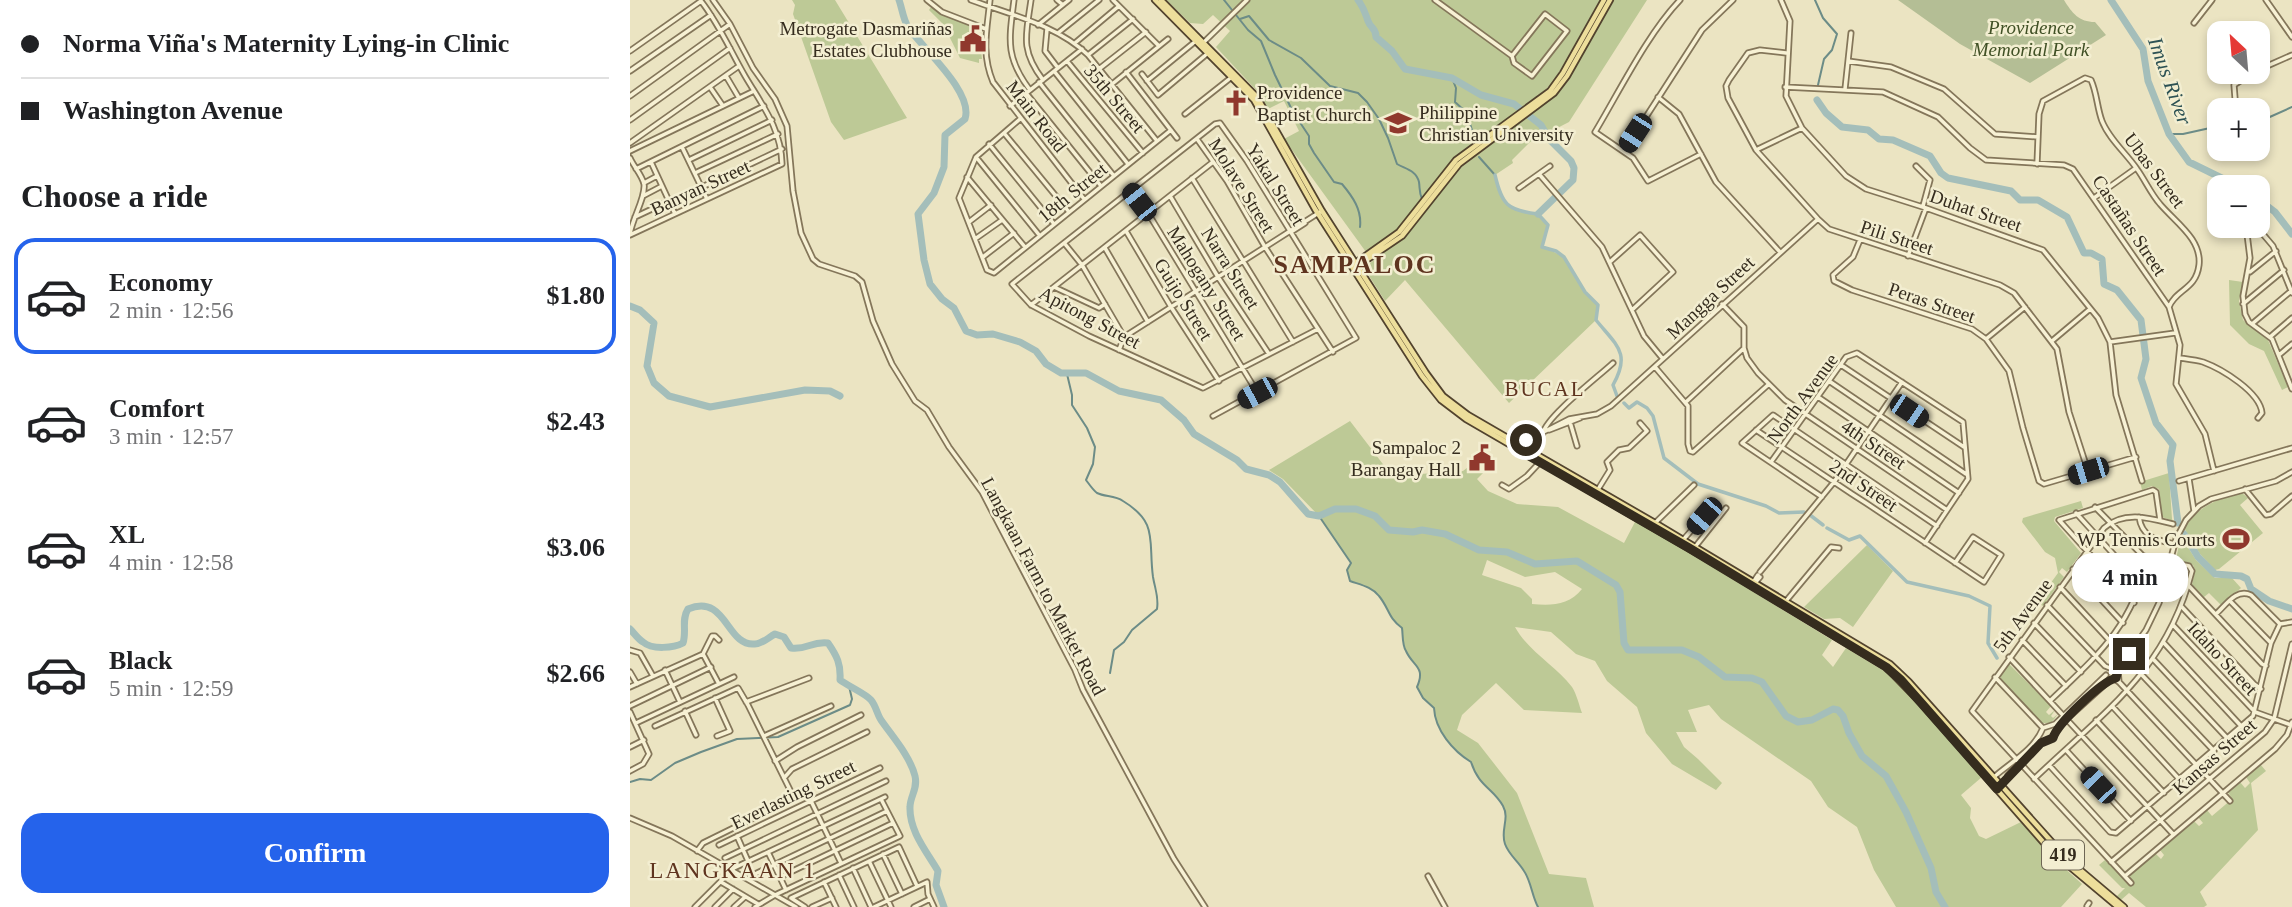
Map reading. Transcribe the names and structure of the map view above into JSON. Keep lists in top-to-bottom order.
{
  "streets": {
    "main road": ["419"],
    "street": [
      "35th Street",
      "Main Road",
      "Ubas Street",
      "Yakal Street",
      "Molave Street",
      "Banyan Street",
      "18th Street",
      "Duhat Street",
      "Castañas Street",
      "Pili Street",
      "Narra Street",
      "Mahogany Street",
      "Mangga Street",
      "Guijo Street",
      "Peras Street",
      "Apitong Street",
      "North Avenue",
      "4th Street",
      "2nd Street",
      "Langkaan Farm to Market Road",
      "5th Avenue",
      "Idaho Street",
      "Kansas Street",
      "Everlasting Street"
    ]
  },
  "crossings": [
    ["35th Street", "18th Street"],
    ["Main Road", "18th Street"],
    ["Ubas Street", "Castañas Street"],
    ["Yakal Street", "Molave Street"],
    ["Yakal Street", "Mahogany Street"],
    ["Yakal Street", "Apitong Street"],
    ["Molave Street", "Apitong Street"],
    ["Duhat Street", "Castañas Street"],
    ["Duhat Street", "Pili Street"],
    ["Duhat Street", "Peras Street"],
    ["Pili Street", "Mangga Street"],
    ["Pili Street", "Peras Street"],
    ["Narra Street", "Apitong Street"],
    ["Mahogany Street", "Apitong Street"],
    ["Mangga Street", "4th Street"],
    ["Guijo Street", "Apitong Street"],
    ["North Avenue", "4th Street"],
    ["North Avenue", "2nd Street"],
    ["Idaho Street", "Kansas Street"]
  ],
  "districts": ["SAMPALOC", "BUCAL", "LANGKAAN 1"],
  "water": ["Imus River"],
  "parks": ["Providence Memorial Park"],
  "places": {
    "public building": ["Metrogate Dasmariñas Estates Clubhouse", "Sampaloc 2 Barangay Hall"],
    "church": ["Providence Baptist Church"],
    "school or university": ["Philippine Christian University"],
    "sports": ["WP Tennis Courts"]
  },
  "north": "top left",
  "page": {
    "banner": ["Norma Viña's Maternity Lying-in Clinic", "Washington Avenue"],
    "map_buttons": ["+", "−"],
    "heading": "Choose a ride",
    "list": [
      {
        "name": "Economy",
        "note": "2 min · 12:56",
        "value": "$1.80"
      },
      {
        "name": "Comfort",
        "note": "3 min · 12:57",
        "value": "$2.43"
      },
      {
        "name": "XL",
        "note": "4 min · 12:58",
        "value": "$3.06"
      },
      {
        "name": "Black",
        "note": "5 min · 12:59",
        "value": "$2.66"
      }
    ],
    "bubble": "4 min",
    "buttons": "Confirm"
  }
}
